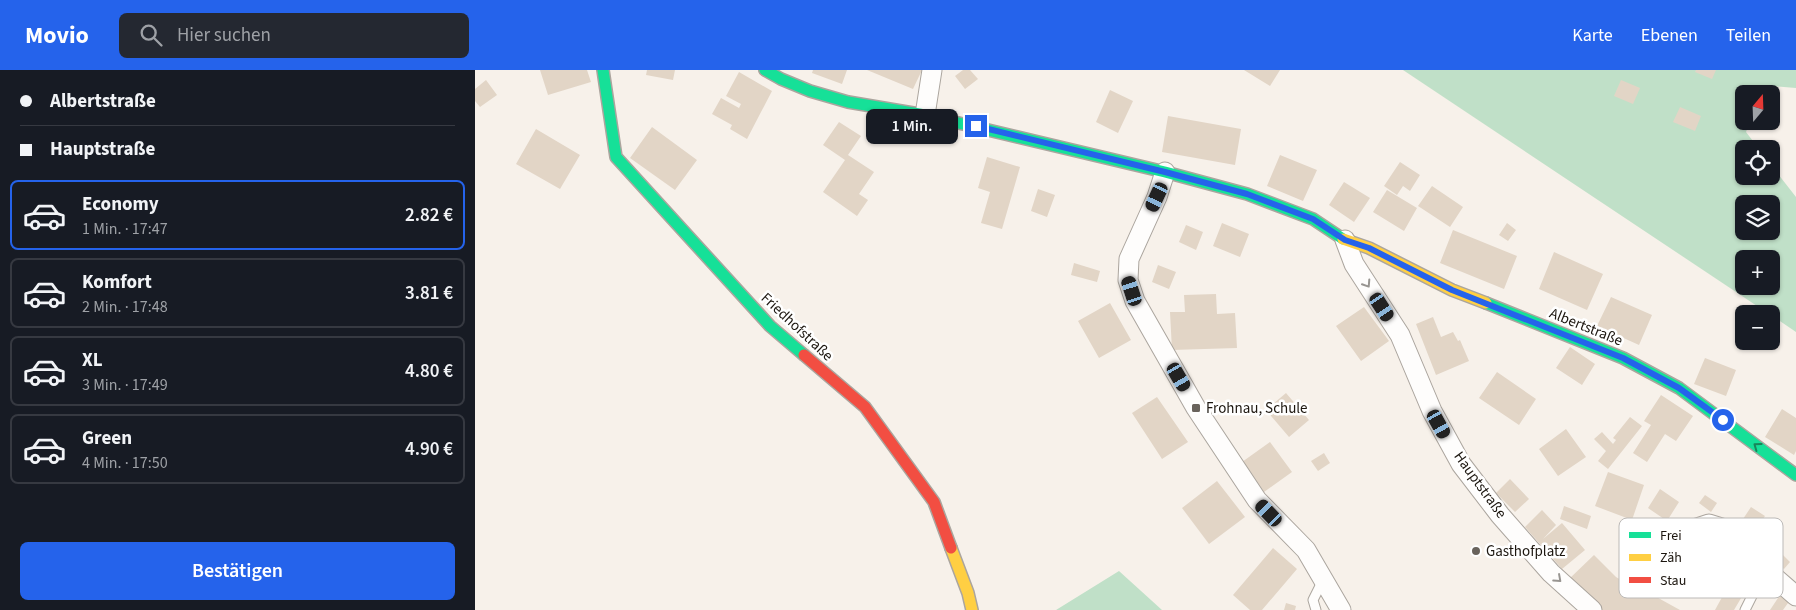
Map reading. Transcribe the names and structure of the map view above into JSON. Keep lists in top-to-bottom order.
{
  "streets": {
    "street": ["Friedhofstraße", "Albertstraße", "Hauptstraße"]
  },
  "crossings": [
    ["Albertstraße", "Hauptstraße"]
  ],
  "one_way": ["Albertstraße", "Hauptstraße"],
  "places": {
    "transit": ["Frohnau, Schule"],
    "other": ["Gasthofplatz"]
  },
  "legend": ["Frei", "Zäh", "Stau"],
  "north": "top",
  "page": {
    "header": "Movio",
    "search": "Hier suchen",
    "nav": ["Karte", "Ebenen", "Teilen"],
    "banner": ["Albertstraße", "Hauptstraße"],
    "map_buttons": ["+", "−"],
    "bubble": "1 Min.",
    "list": [
      {
        "name": "Economy",
        "note": "1 Min. · 17:47",
        "value": "2.82 €"
      },
      {
        "name": "Komfort",
        "note": "2 Min. · 17:48",
        "value": "3.81 €"
      },
      {
        "name": "XL",
        "note": "3 Min. · 17:49",
        "value": "4.80 €"
      },
      {
        "name": "Green",
        "note": "4 Min. · 17:50",
        "value": "4.90 €"
      }
    ],
    "buttons": "Bestätigen"
  }
}
